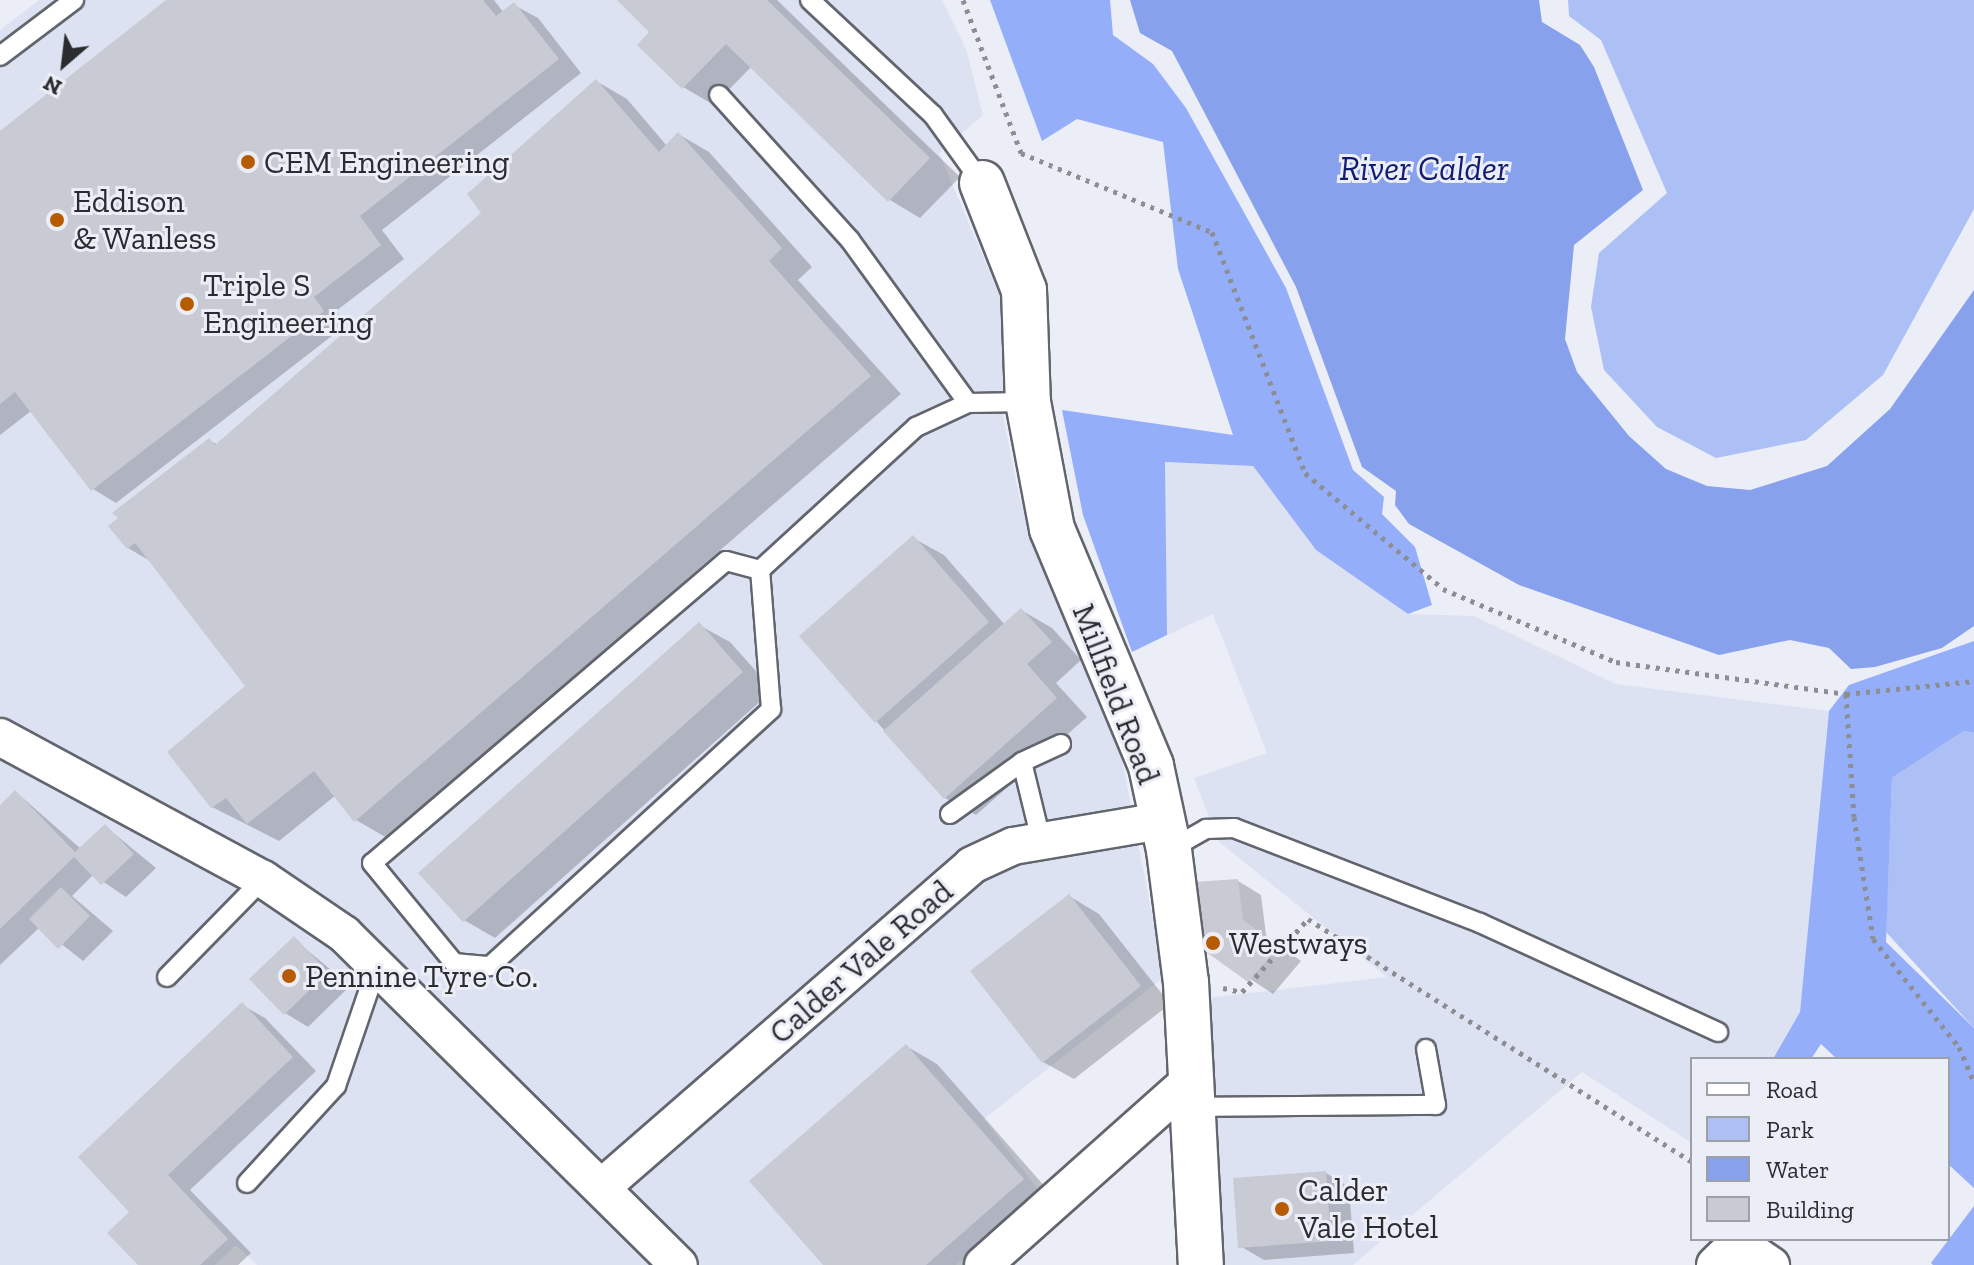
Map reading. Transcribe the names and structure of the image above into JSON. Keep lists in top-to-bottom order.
{
  "streets": {
    "street": ["Millfield Road", "Calder Vale Road"]
  },
  "crossings": [
    ["Millfield Road", "Calder Vale Road"]
  ],
  "water": ["River Calder"],
  "places": [
    "CEM Engineering",
    "Eddison & Wanless",
    "Triple S Engineering",
    "Westways",
    "Pennine Tyre Co.",
    "Calder Vale Hotel"
  ],
  "legend": [
    "Road",
    "Park",
    "Water",
    "Building"
  ],
  "north": "bottom left"
}
